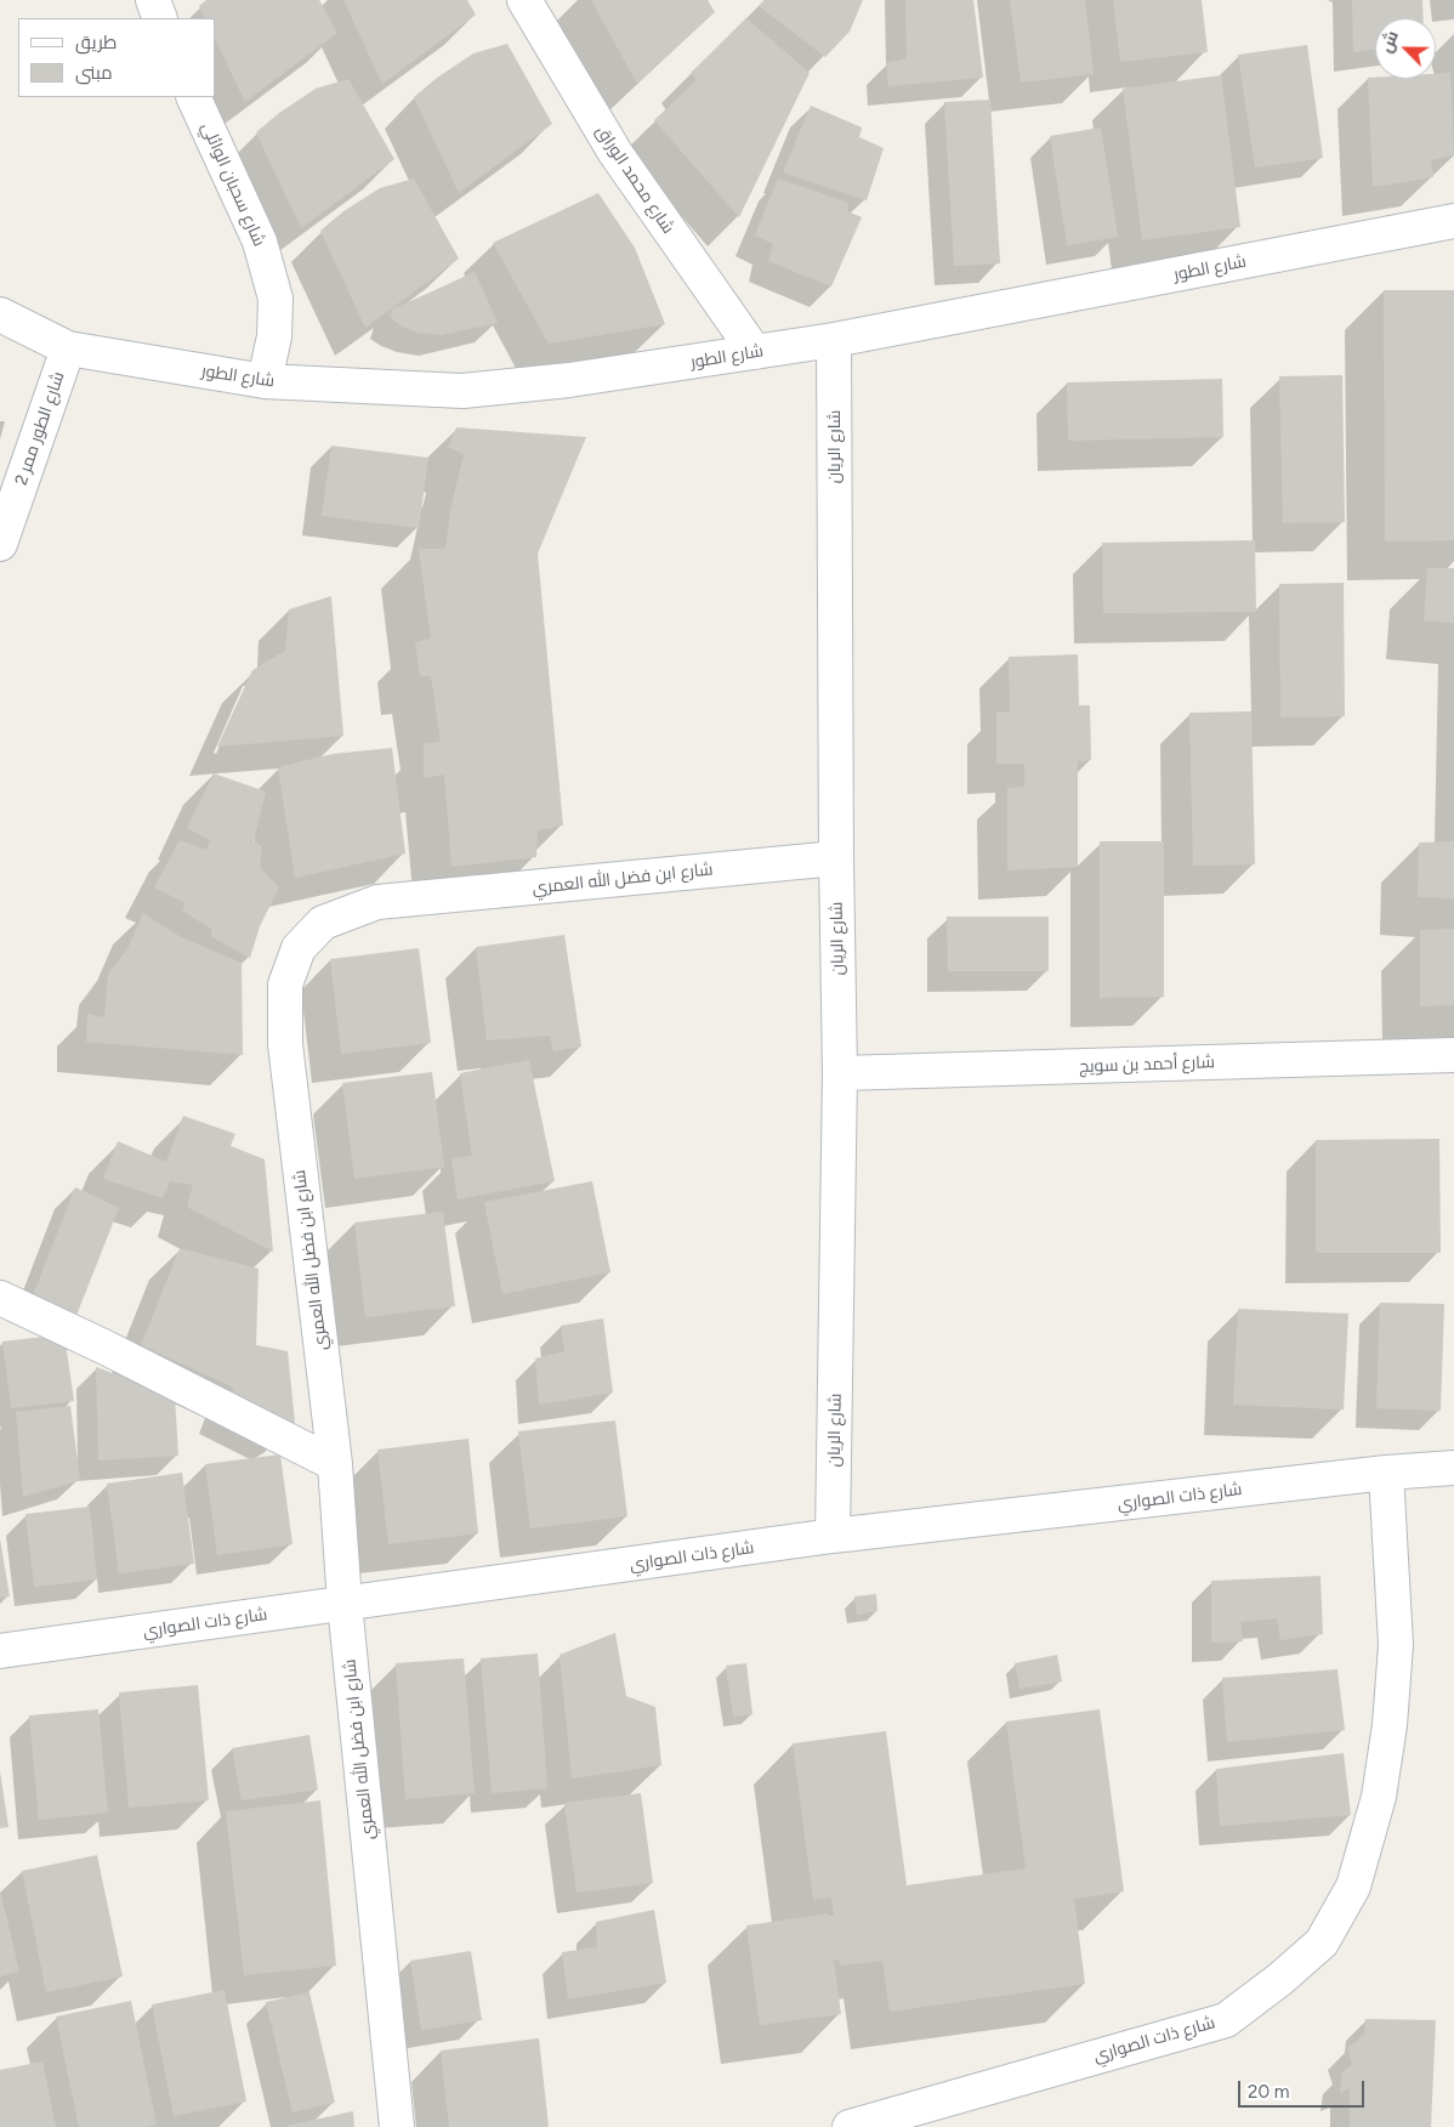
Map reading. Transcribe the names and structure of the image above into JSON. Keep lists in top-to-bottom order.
{
  "streets": {
    "street": [
      "شارع محمد الوراق",
      "شارع سحبان الوائلي",
      "شارع الطور",
      "شارع الطور ممر 2",
      "شارع الريان",
      "شارع ابن فضل الله العمري",
      "شارع أحمد بن سويج",
      "شارع ذات الصواري"
    ]
  },
  "crossings": [
    ["شارع محمد الوراق", "شارع الطور"],
    ["شارع سحبان الوائلي", "شارع الطور"],
    ["شارع الطور", "شارع الطور ممر 2"],
    ["شارع الطور", "شارع الريان"],
    ["شارع الريان", "شارع ابن فضل الله العمري"],
    ["شارع الريان", "شارع أحمد بن سويج"],
    ["شارع الريان", "شارع ذات الصواري"],
    ["شارع ابن فضل الله العمري", "شارع ذات الصواري"]
  ],
  "legend": ["طريق", "مبنى"],
  "scale_bar": "20 m",
  "north": "top left"
}
